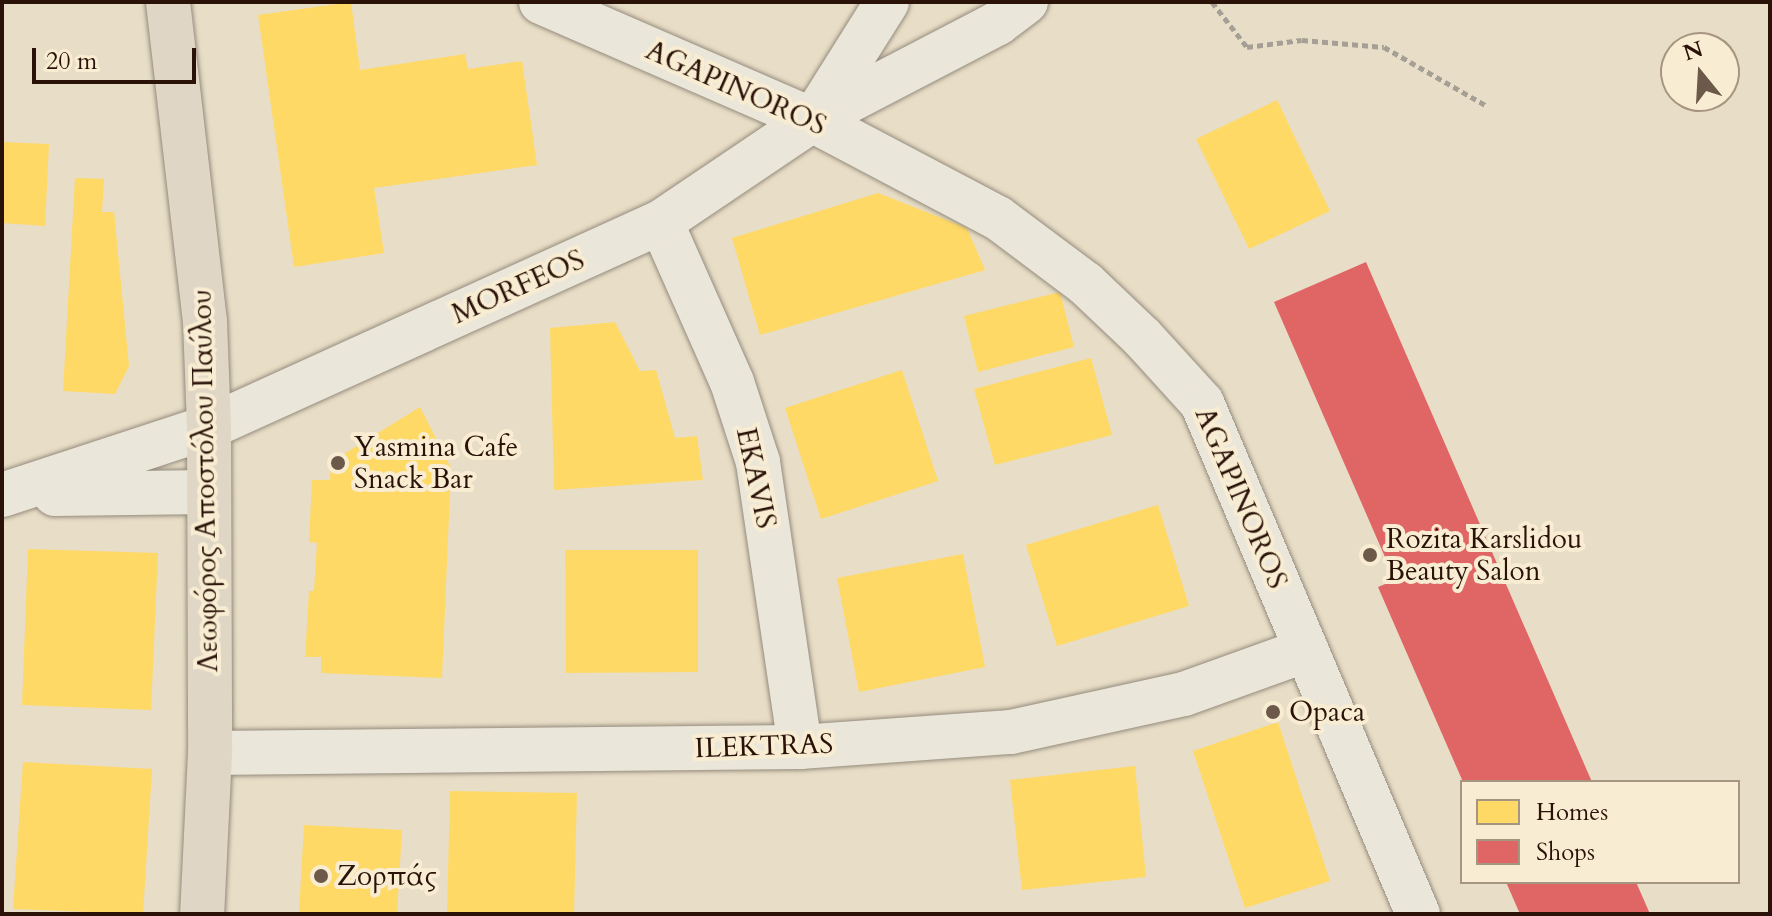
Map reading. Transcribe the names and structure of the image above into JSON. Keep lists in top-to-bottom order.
{
  "streets": {
    "main road": ["Λεωφόρος Αποστόλου Παύλου"],
    "street": [
      "AGAPINOROS",
      "MORFEOS",
      "EKAVIS",
      "ILEKTRAS"
    ]
  },
  "crossings": [
    ["AGAPINOROS", "MORFEOS"],
    ["AGAPINOROS", "ILEKTRAS"],
    ["MORFEOS", "EKAVIS"],
    ["MORFEOS", "Λεωφόρος Αποστόλου Παύλου"],
    ["EKAVIS", "ILEKTRAS"],
    ["Λεωφόρος Αποστόλου Παύλου", "ILEKTRAS"]
  ],
  "places": [
    "Yasmina Cafe Snack Bar",
    "Rozita Karslidou Beauty Salon",
    "Opaca",
    "Ζορπάς"
  ],
  "legend": ["Homes", "Shops"],
  "scale_bar": "20 m",
  "north": "top"
}
